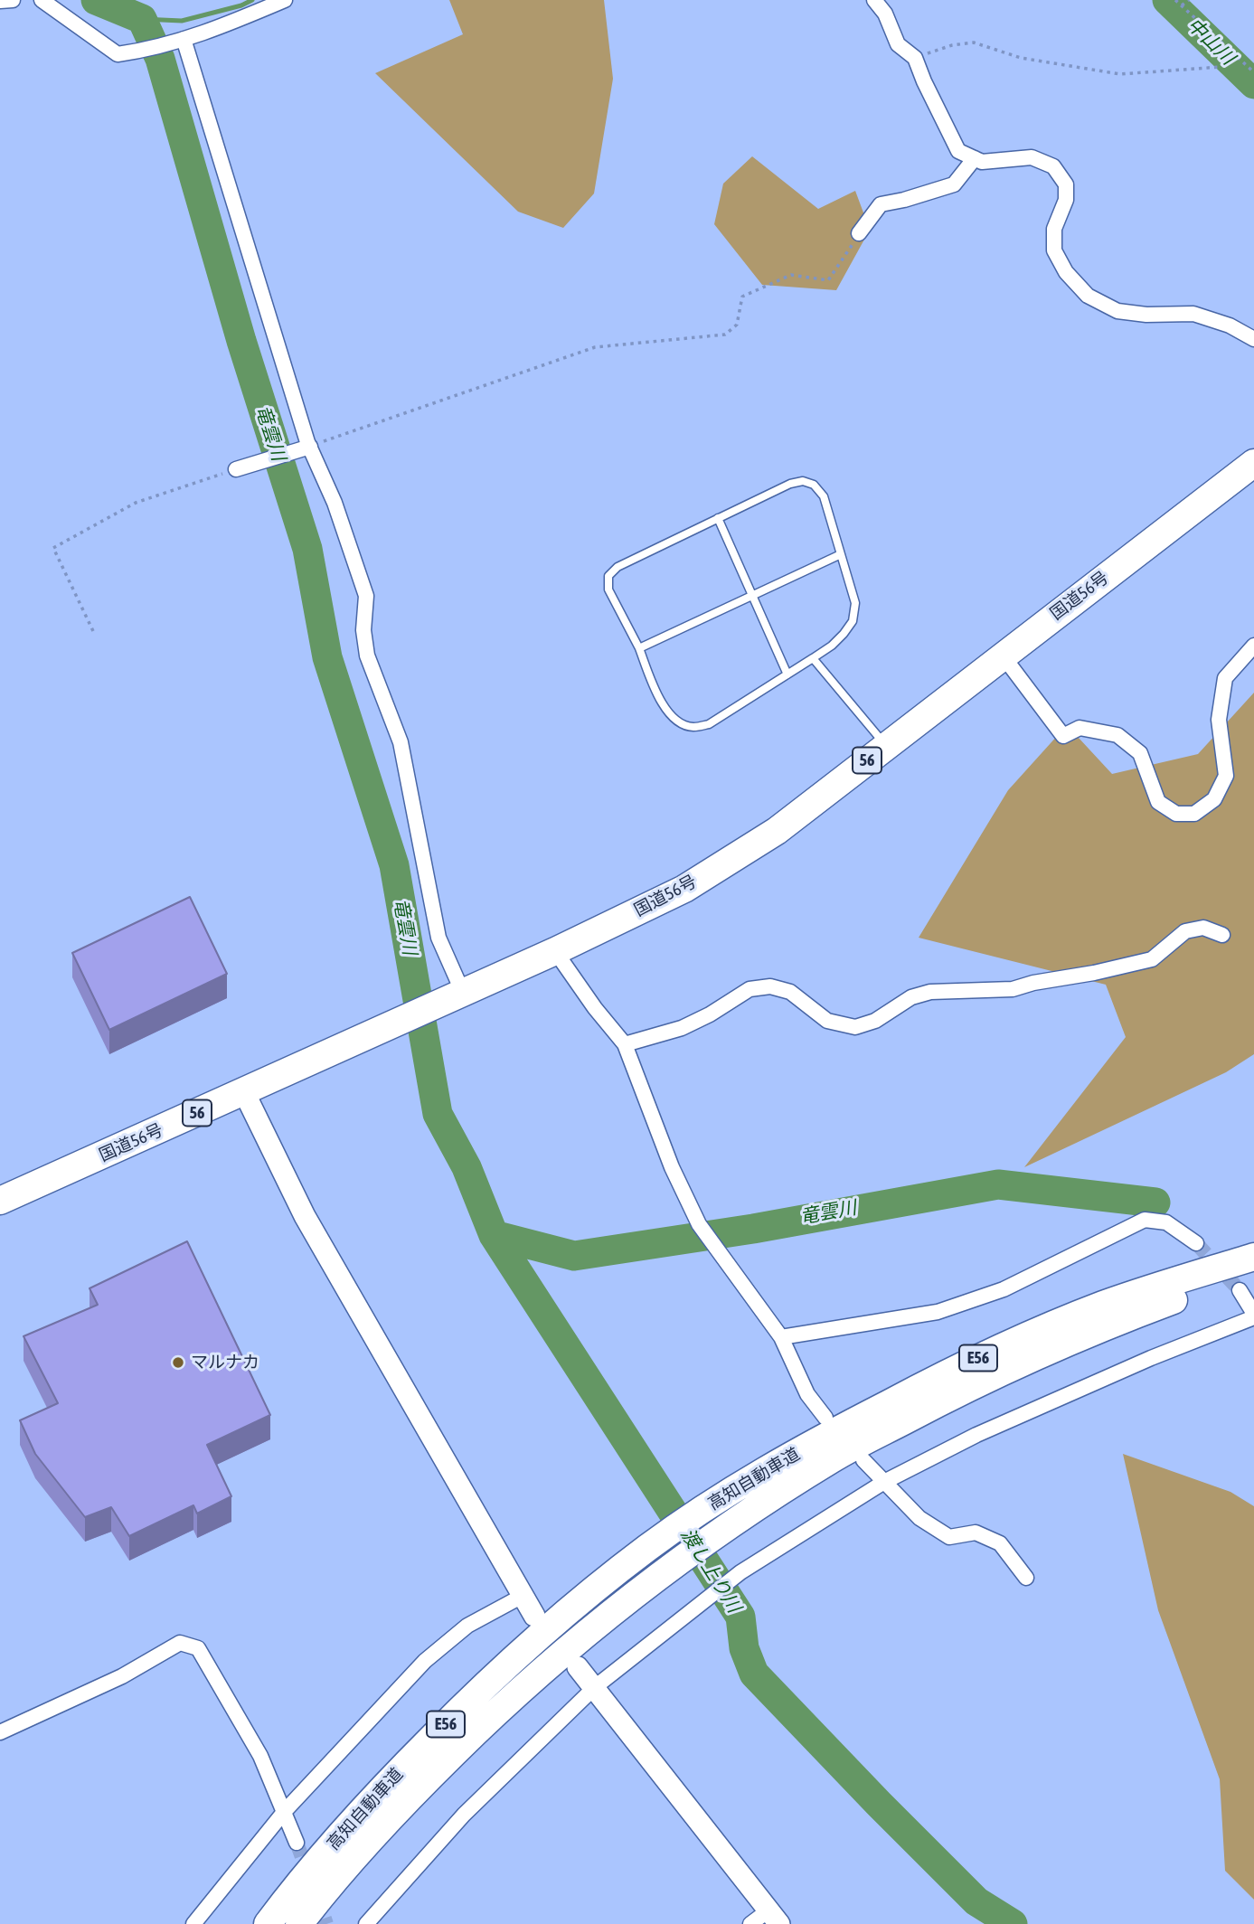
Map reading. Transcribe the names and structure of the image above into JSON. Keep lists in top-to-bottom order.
{
  "streets": {
    "highway": [
      "国道56号",
      "56",
      "E56",
      "高知自動車道"
    ]
  },
  "water": ["中山川", "竜雲川", "渡し上り川"],
  "places": ["マルナカ"]
}
